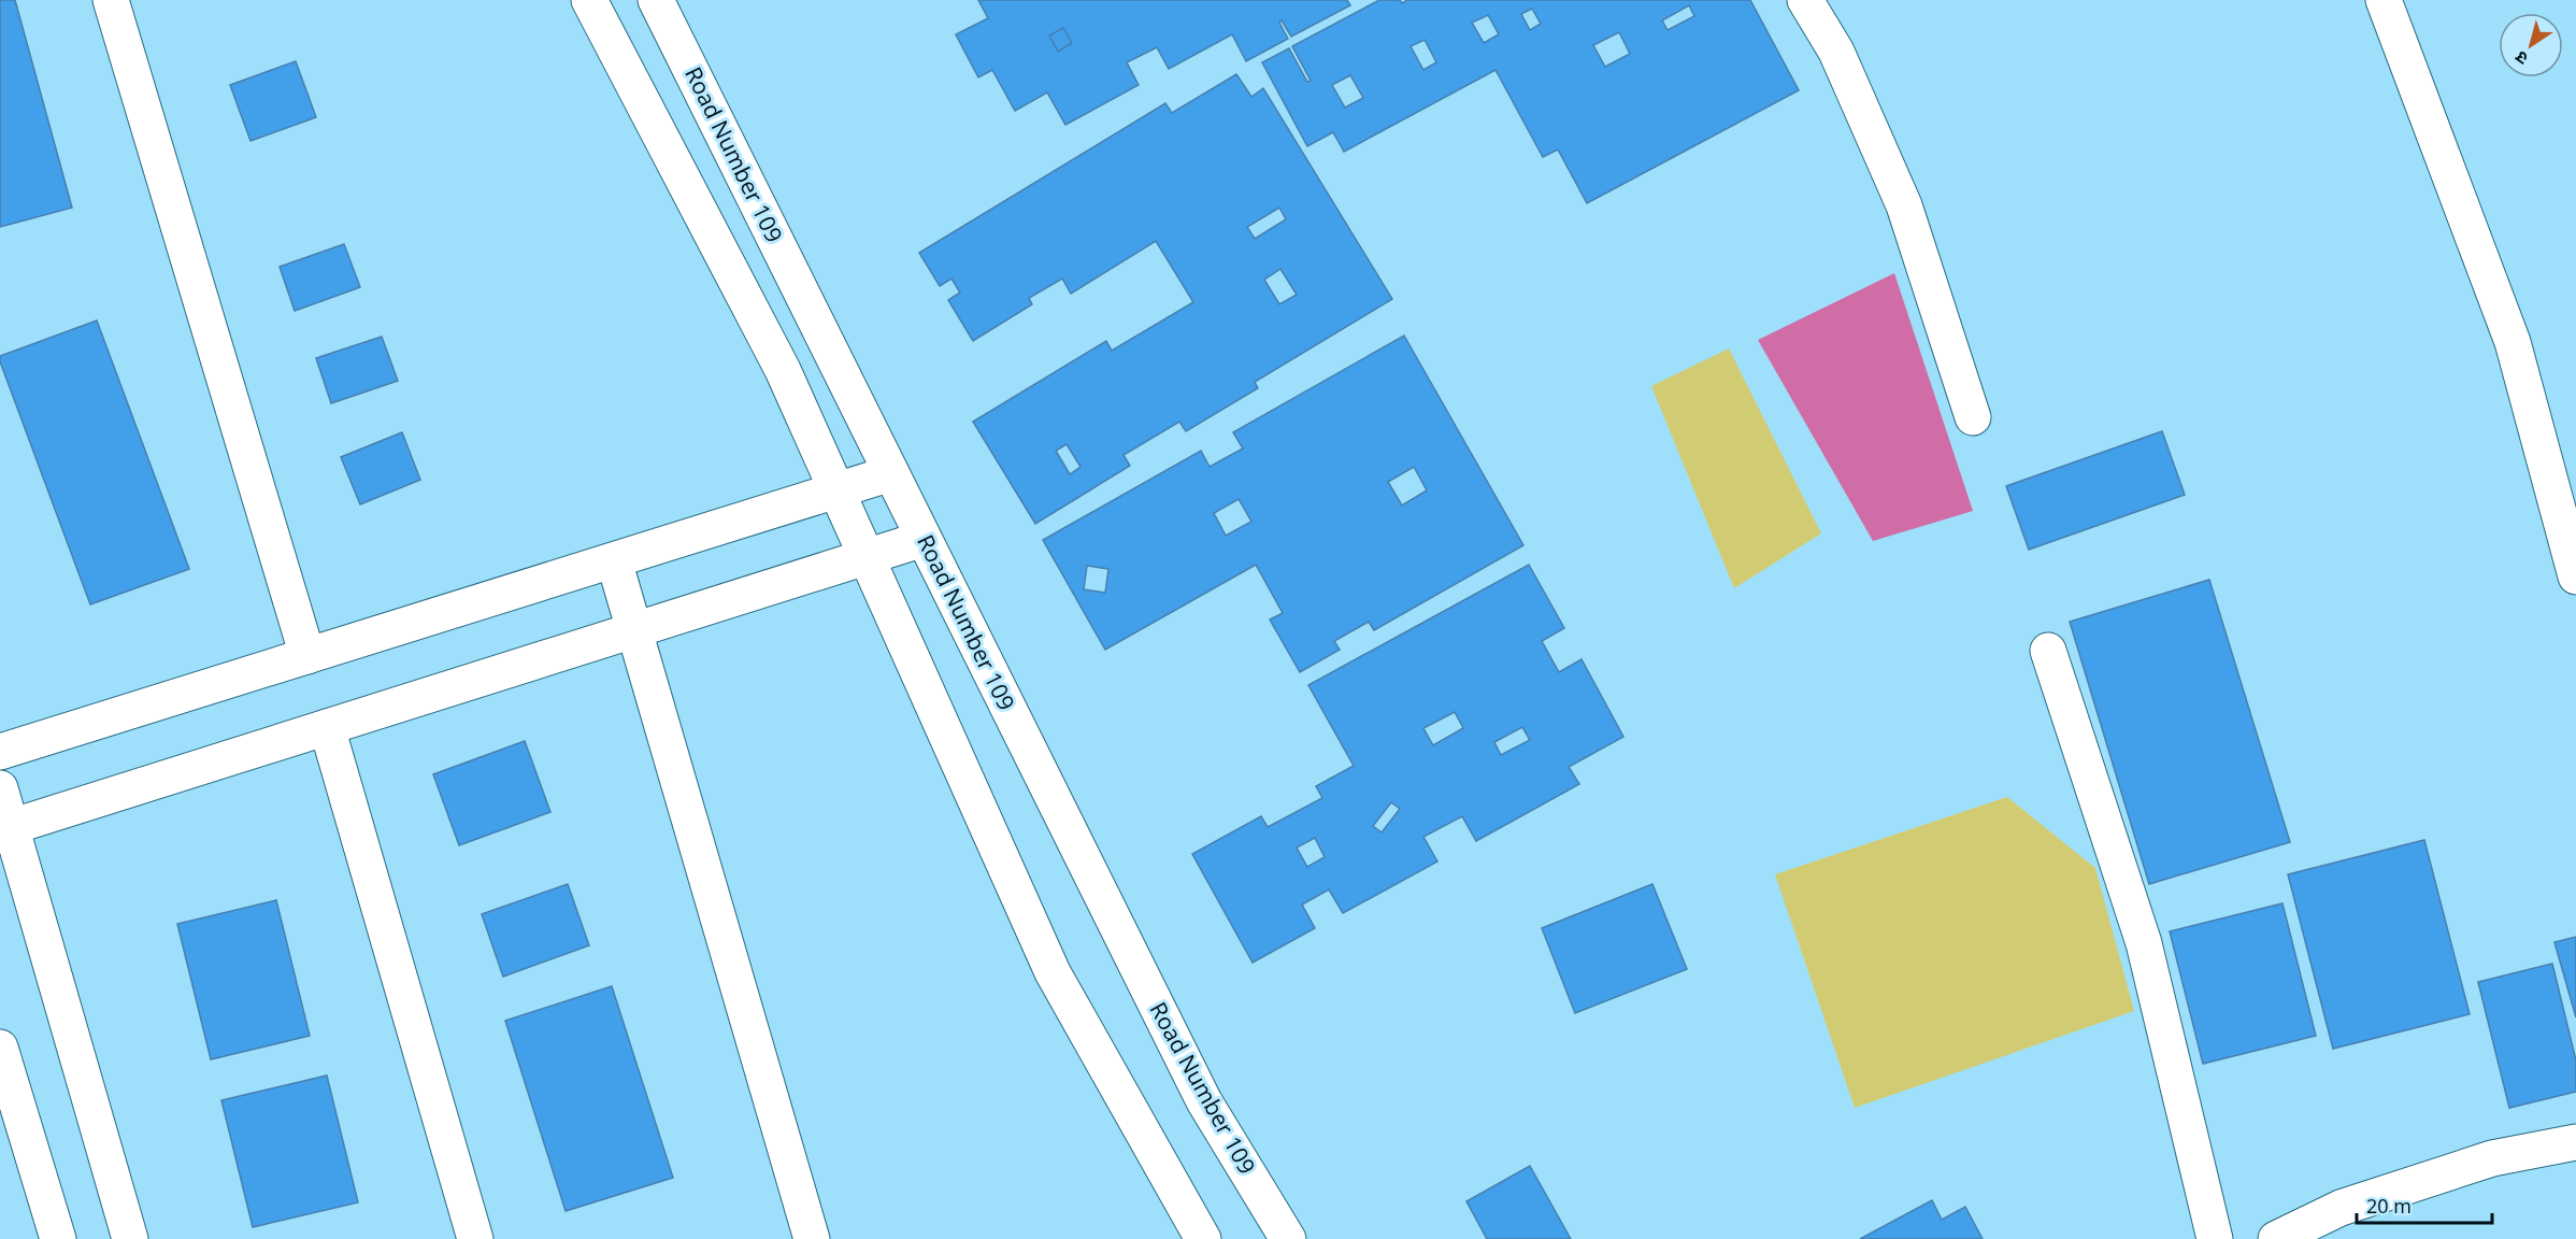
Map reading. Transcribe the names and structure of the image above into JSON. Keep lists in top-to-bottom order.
{
  "streets": {
    "street": ["Road Number 109"]
  },
  "scale_bar": "20 m",
  "north": "bottom left"
}
